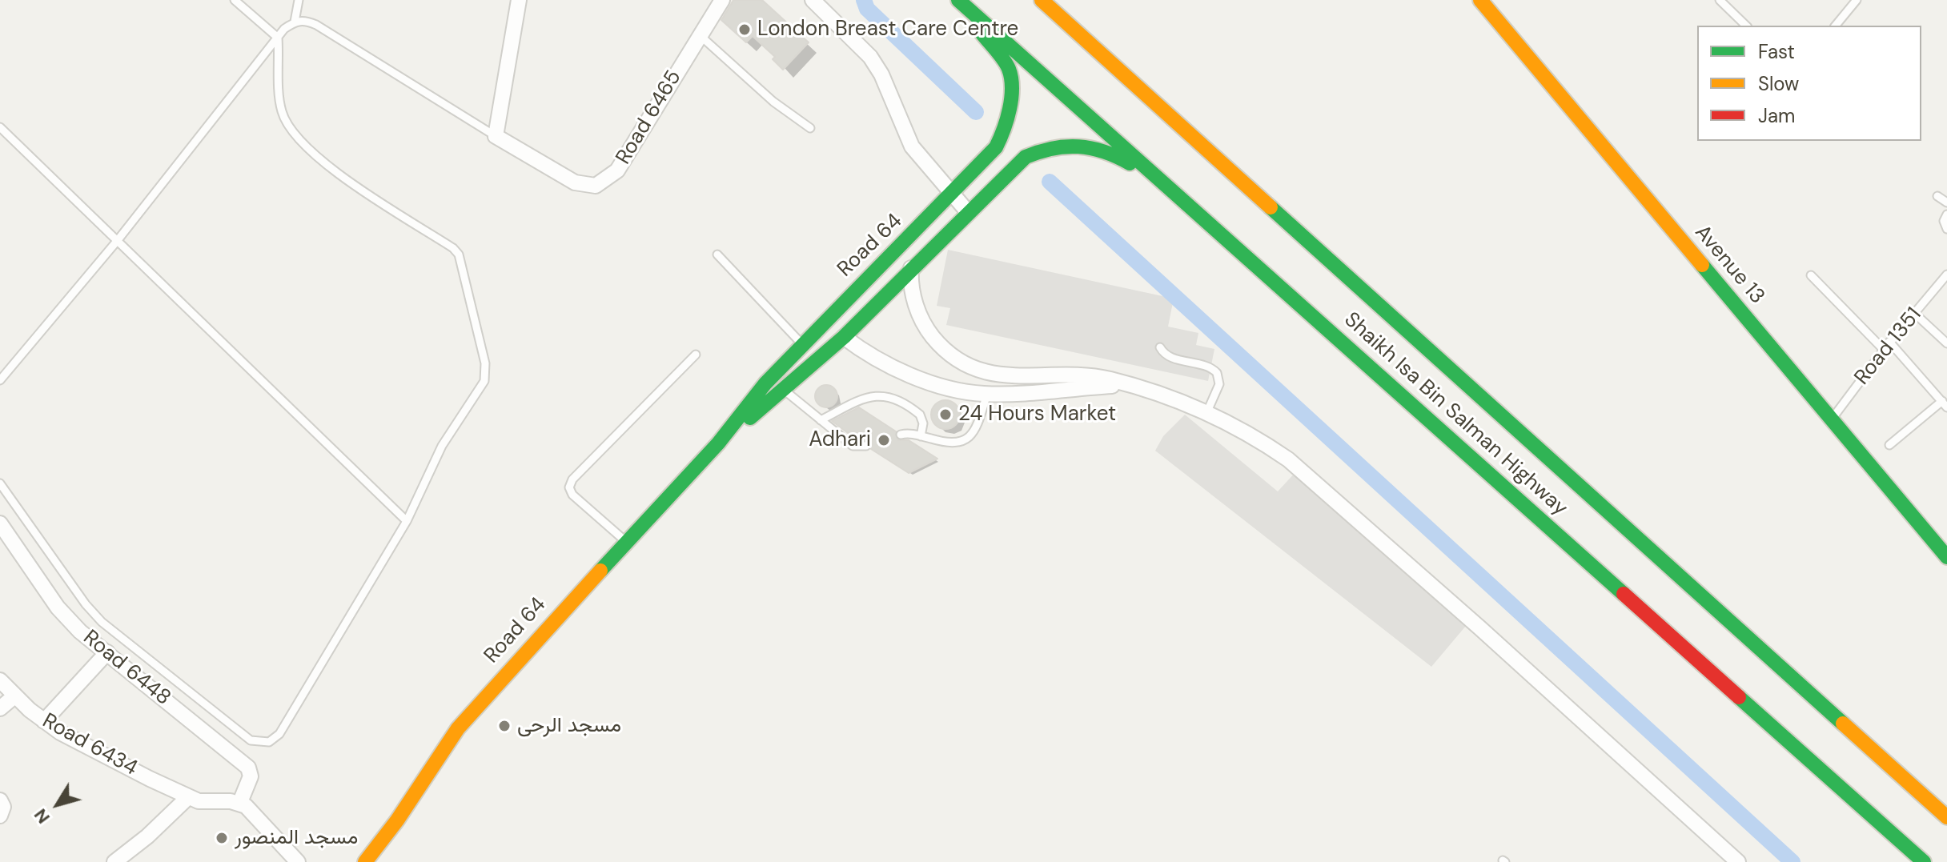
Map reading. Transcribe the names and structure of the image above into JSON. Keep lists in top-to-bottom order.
{
  "streets": {
    "main road": ["Road 64", "Avenue 13", "Shaikh Isa Bin Salman Highway"],
    "street": ["Road 6465", "Road 6448", "Road 6434"],
    "lane": ["Road 1351"]
  },
  "crossings": [
    ["Road 64", "Shaikh Isa Bin Salman Highway"],
    ["Avenue 13", "Road 1351"],
    ["Road 6448", "Road 6434"]
  ],
  "places": [
    "London Breast Care Centre",
    "24 Hours Market",
    "Adhari",
    "مسجد الرحى",
    "مسجد المنصور"
  ],
  "legend": ["Fast", "Slow", "Jam"],
  "north": "bottom left"
}
